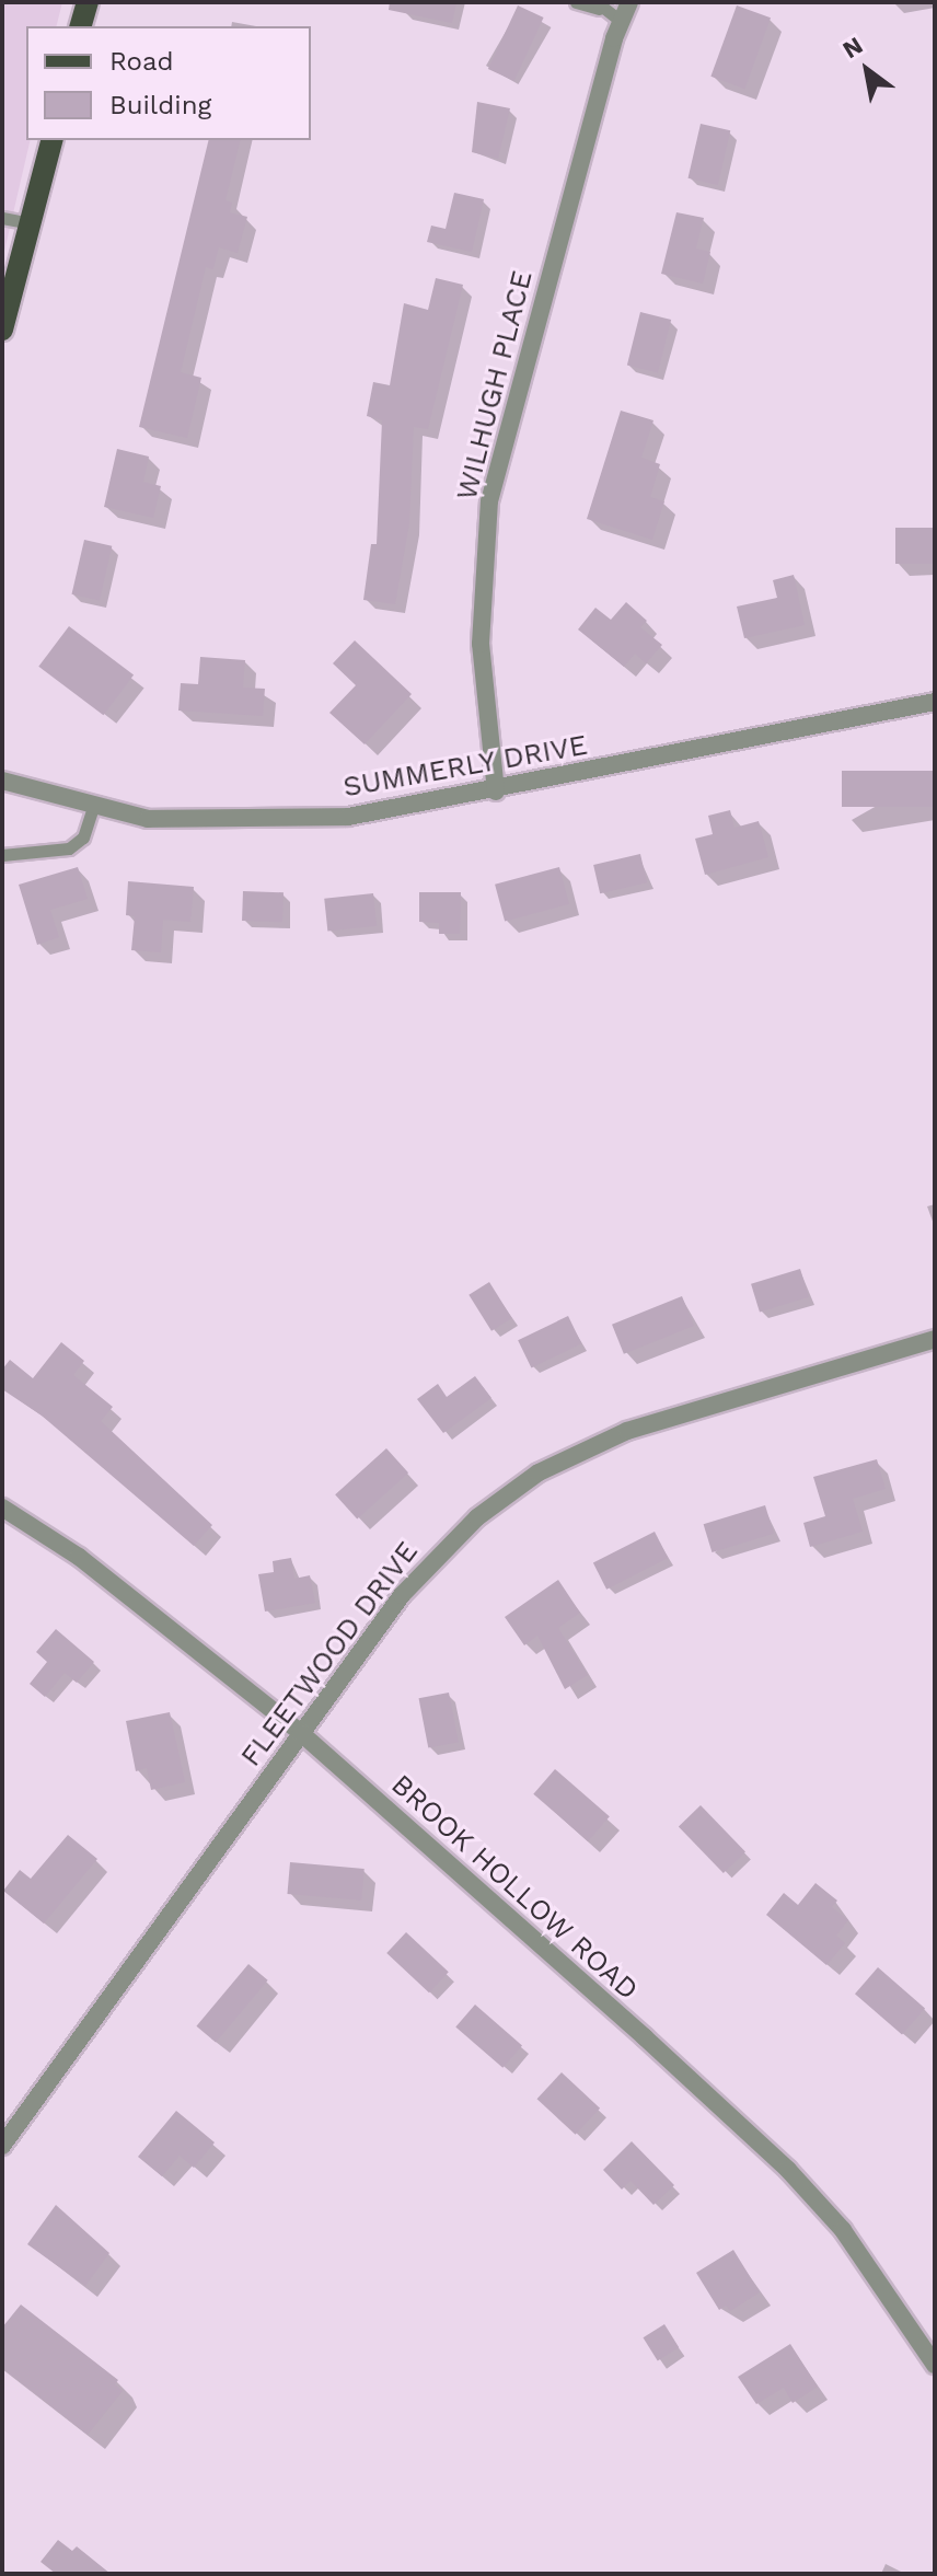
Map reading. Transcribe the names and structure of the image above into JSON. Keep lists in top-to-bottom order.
{
  "streets": {
    "street": [
      "WILHUGH PLACE",
      "SUMMERLY DRIVE",
      "FLEETWOOD DRIVE",
      "BROOK HOLLOW ROAD"
    ]
  },
  "crossings": [
    ["WILHUGH PLACE", "SUMMERLY DRIVE"],
    ["FLEETWOOD DRIVE", "BROOK HOLLOW ROAD"]
  ],
  "legend": ["Road", "Building"],
  "north": "top left"
}
